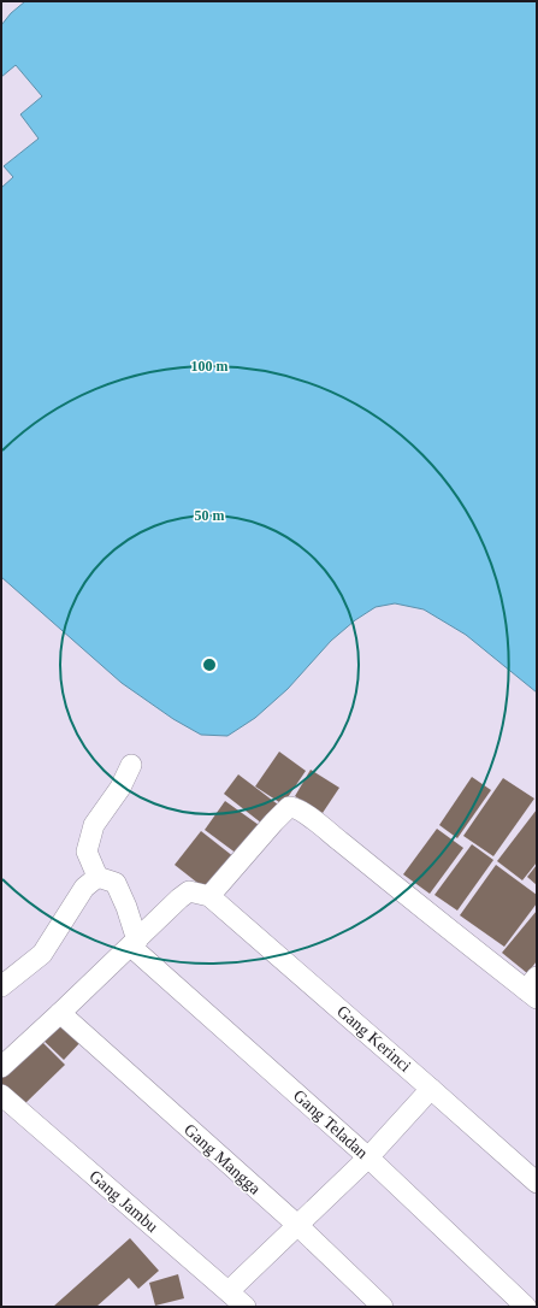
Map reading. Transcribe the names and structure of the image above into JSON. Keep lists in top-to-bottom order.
{
  "streets": {
    "street": [
      "Gang Kerinci",
      "Gang Teladan",
      "Gang Mangga",
      "Gang Jambu"
    ]
  },
  "rings": ["100 m", "50 m"]
}
